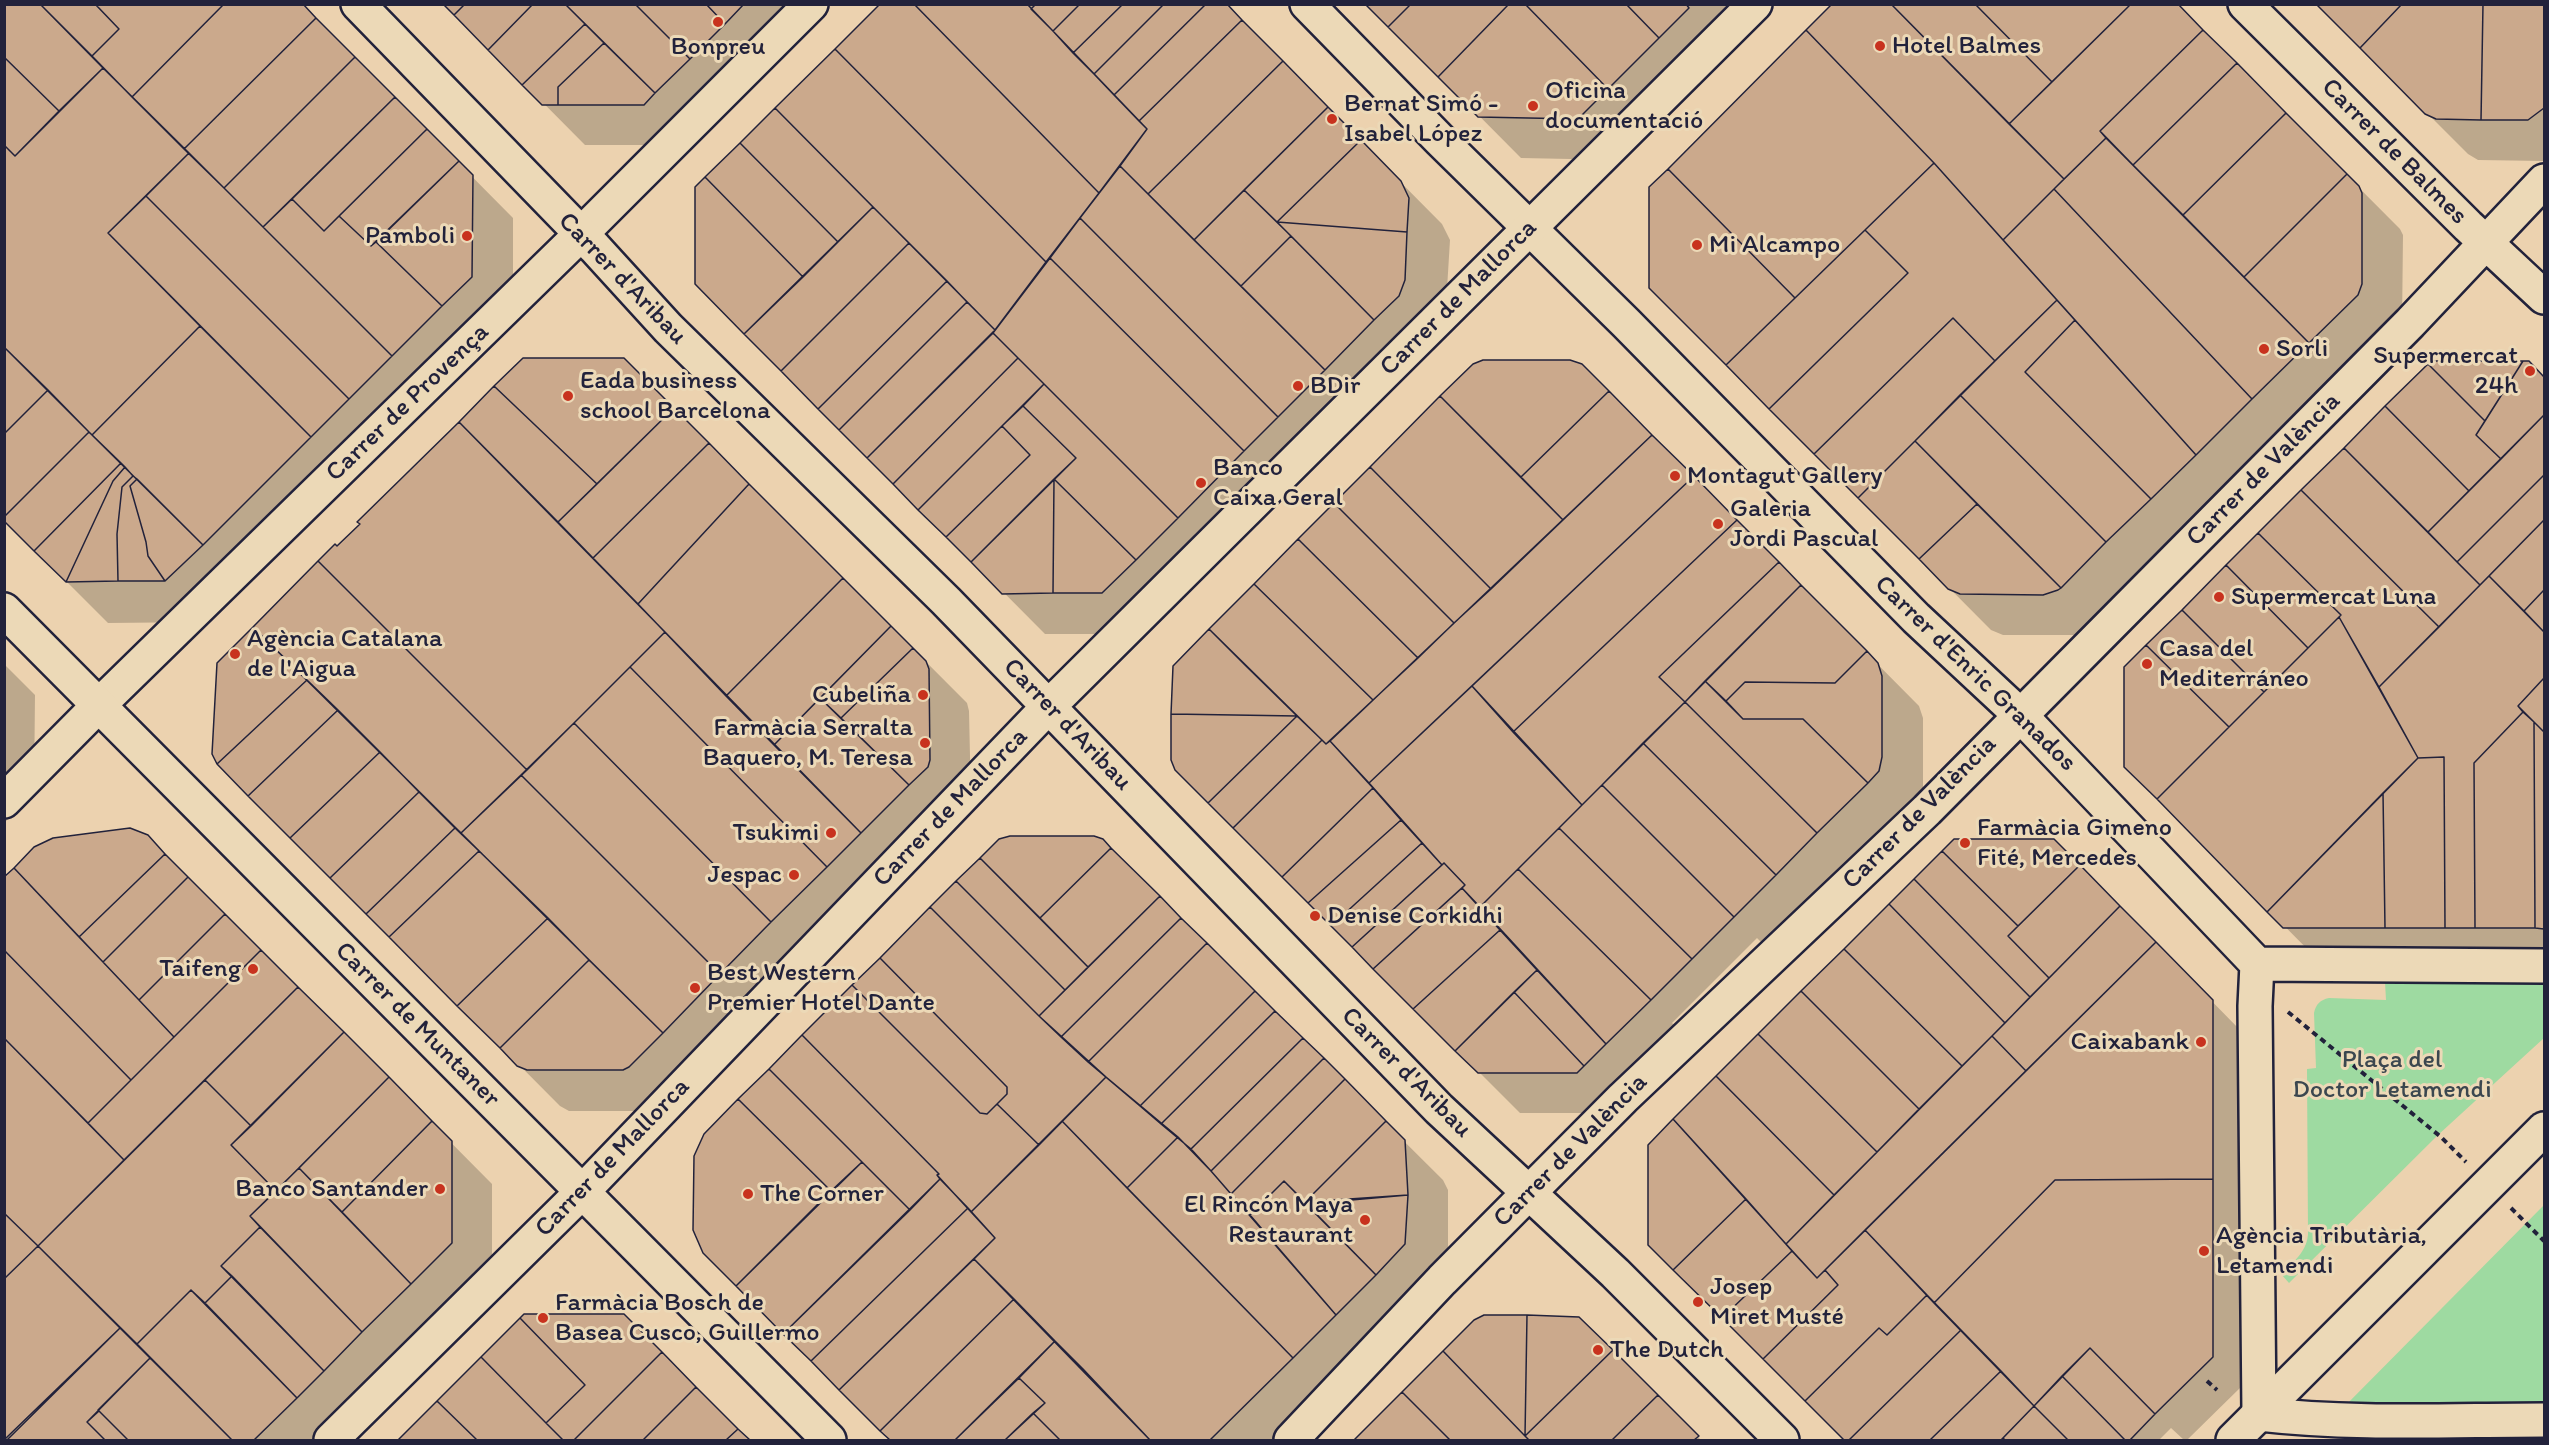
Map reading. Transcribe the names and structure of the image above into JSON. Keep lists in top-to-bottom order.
{
  "streets": {
    "main road": [
      "Carrer de Balmes",
      "Carrer d'Aribau",
      "Carrer de Mallorca",
      "Carrer de Provença",
      "Carrer de València",
      "Carrer d'Enric Granados",
      "Carrer de Muntaner"
    ]
  },
  "crossings": [
    ["Carrer de Balmes", "Carrer de València"],
    ["Carrer d'Aribau", "Carrer de Mallorca"],
    ["Carrer d'Aribau", "Carrer de Provença"],
    ["Carrer d'Aribau", "Carrer de València"],
    ["Carrer de Mallorca", "Carrer d'Enric Granados"],
    ["Carrer de Mallorca", "Carrer de Muntaner"],
    ["Carrer de Provença", "Carrer de Muntaner"],
    ["Carrer de València", "Carrer d'Enric Granados"]
  ],
  "parks": ["Plaça del Doctor Letamendi"],
  "places": [
    "Bonpreu",
    "Hotel Balmes",
    "Oficina documentació",
    "Bernat Simó - Isabel López",
    "Pamboli",
    "Mi Alcampo",
    "Sorli",
    "Supermercat 24h",
    "BDir",
    "Eada business school Barcelona",
    "Montagut Gallery",
    "Banco Caixa Geral",
    "Galeria Jordi Pascual",
    "Supermercat Luna",
    "Agència Catalana de l'Aigua",
    "Casa del Mediterráneo",
    "Cubeliña",
    "Farmàcia Serralta Baquero, M. Teresa",
    "Tsukimi",
    "Farmàcia Gimeno Fité, Mercedes",
    "Jespac",
    "Denise Corkidhi",
    "Taifeng",
    "Best Western Premier Hotel Dante",
    "Caixabank",
    "Banco Santander",
    "The Corner",
    "El Rincón Maya Restaurant",
    "Agència Tributària, Letamendi",
    "Josep Miret Musté",
    "Farmàcia Bosch de Basea Cusco, Guillermo",
    "The Dutch"
  ]
}
